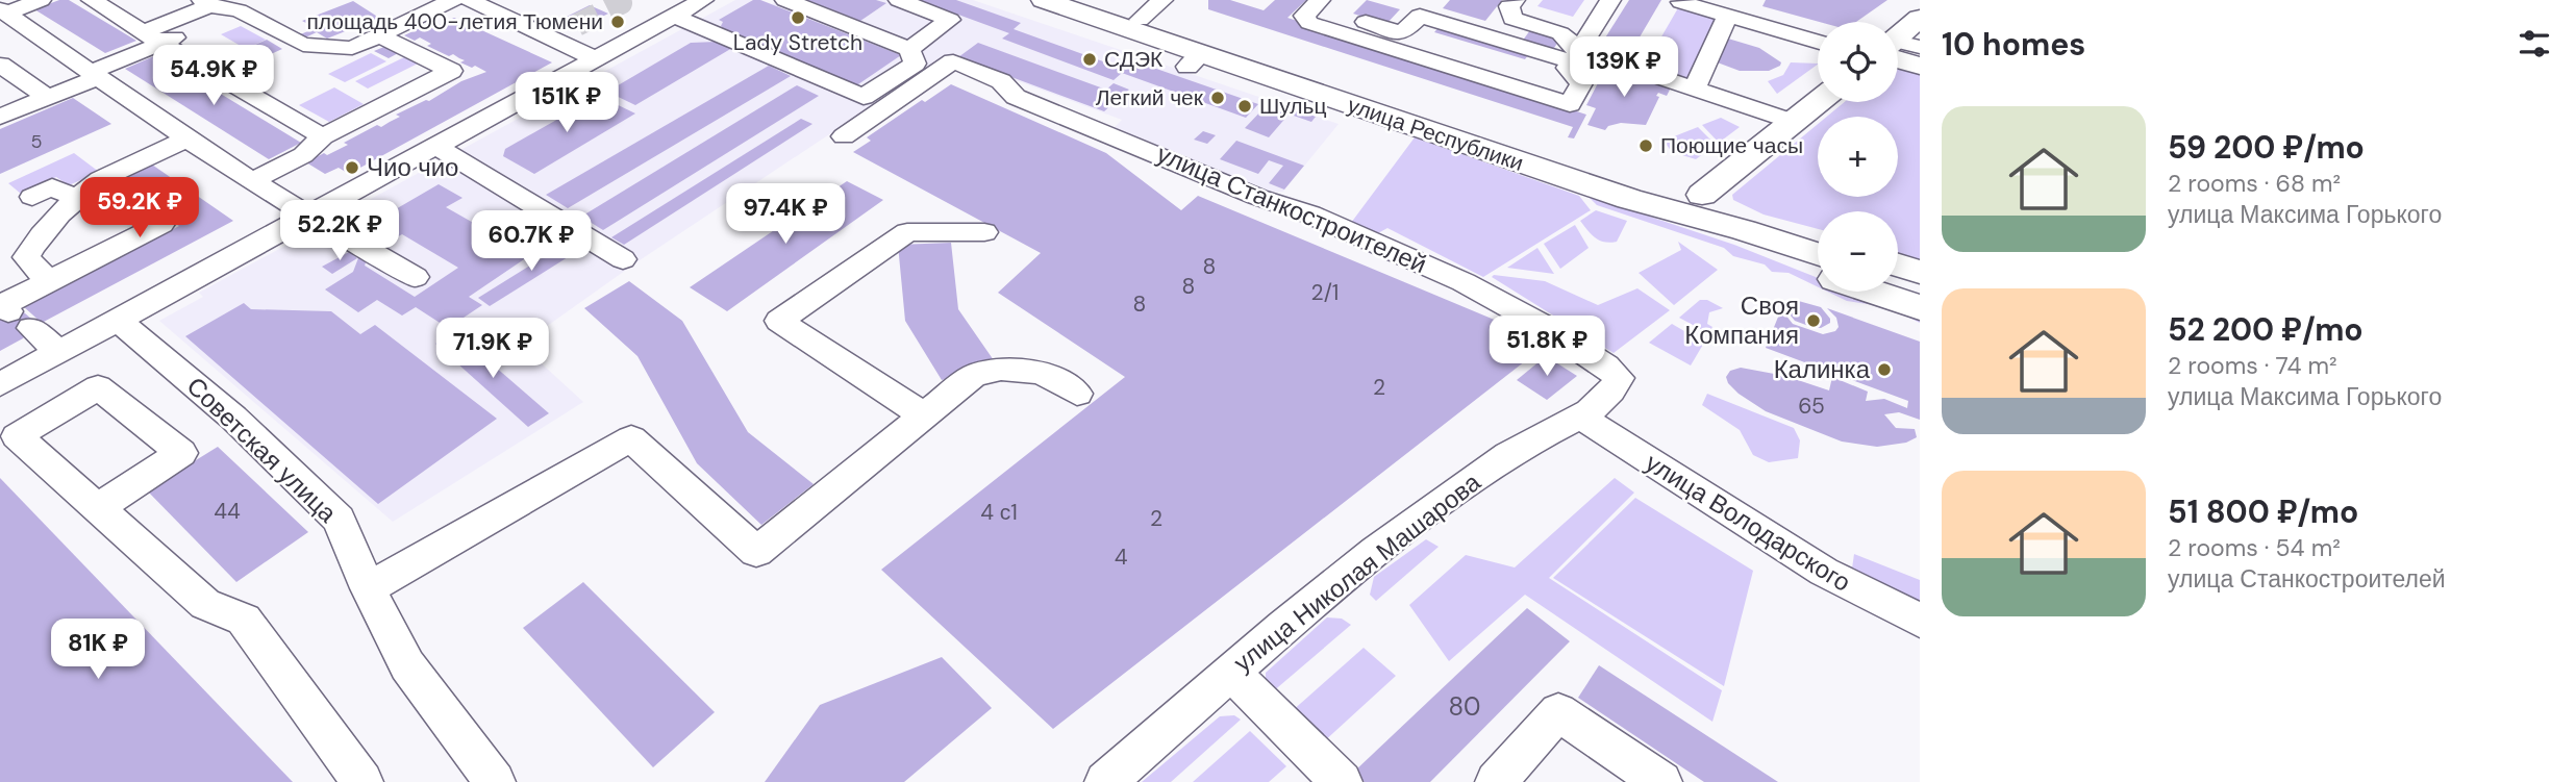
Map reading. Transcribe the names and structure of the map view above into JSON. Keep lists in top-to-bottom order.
{
  "streets": {
    "main road": ["улица Республики"],
    "street": [
      "улица Станкостроителей",
      "Советская улица",
      "улица Володарского",
      "улица Николая Машарова"
    ]
  },
  "crossings": [
    ["улица Станкостроителей", "улица Николая Машарова"],
    ["улица Володарского", "улица Николая Машарова"]
  ],
  "places": [
    "Lady Stretch",
    "площадь 400-летия Тюмени",
    "СДЭК",
    "Легкий чек",
    "Шульц",
    "Поющие часы",
    "Чио чио",
    "Своя Компания",
    "Калинка"
  ],
  "house_numbers": [
    "5",
    "8",
    "8",
    "2/1",
    "8",
    "2",
    "65",
    "44",
    "4 с1",
    "2",
    "4",
    "80"
  ],
  "page": {
    "heading": "10 homes",
    "map_buttons": ["+", "−"],
    "price": [
      "139K ₽",
      "54.9K ₽",
      "151K ₽",
      "59.2K ₽",
      "97.4K ₽",
      "52.2K ₽",
      "60.7K ₽",
      "51.8K ₽",
      "71.9K ₽",
      "81K ₽"
    ],
    "list": [
      {
        "name": "59 200 ₽/mo",
        "note": "2 rooms · 68 m² · улица Максима Горького"
      },
      {
        "name": "52 200 ₽/mo",
        "note": "2 rooms · 74 m² · улица Максима Горького"
      },
      {
        "name": "51 800 ₽/mo",
        "note": "2 rooms · 54 m² · улица Станкостроителей"
      }
    ]
  }
}
